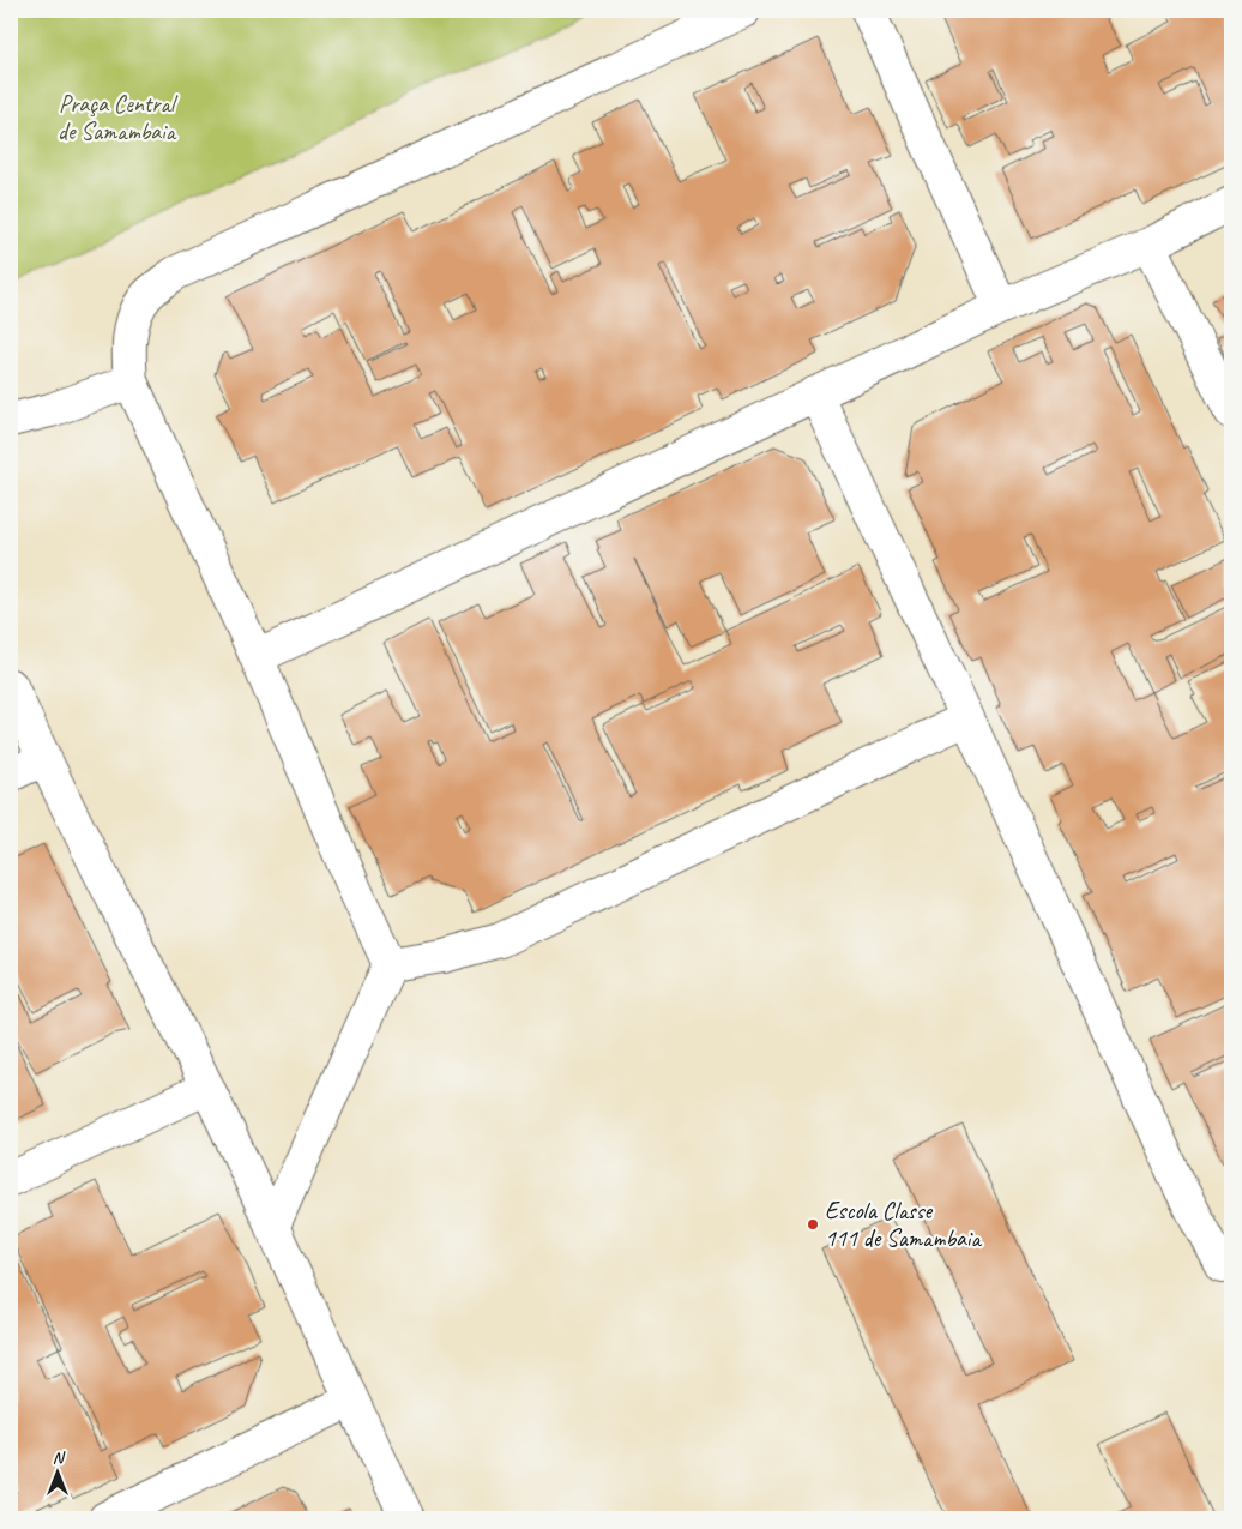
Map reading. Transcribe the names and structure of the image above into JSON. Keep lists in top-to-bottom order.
{
  "parks": ["Praça Central de Samambaia"],
  "places": ["Escola Classe 111 de Samambaia"],
  "north": "top"
}
